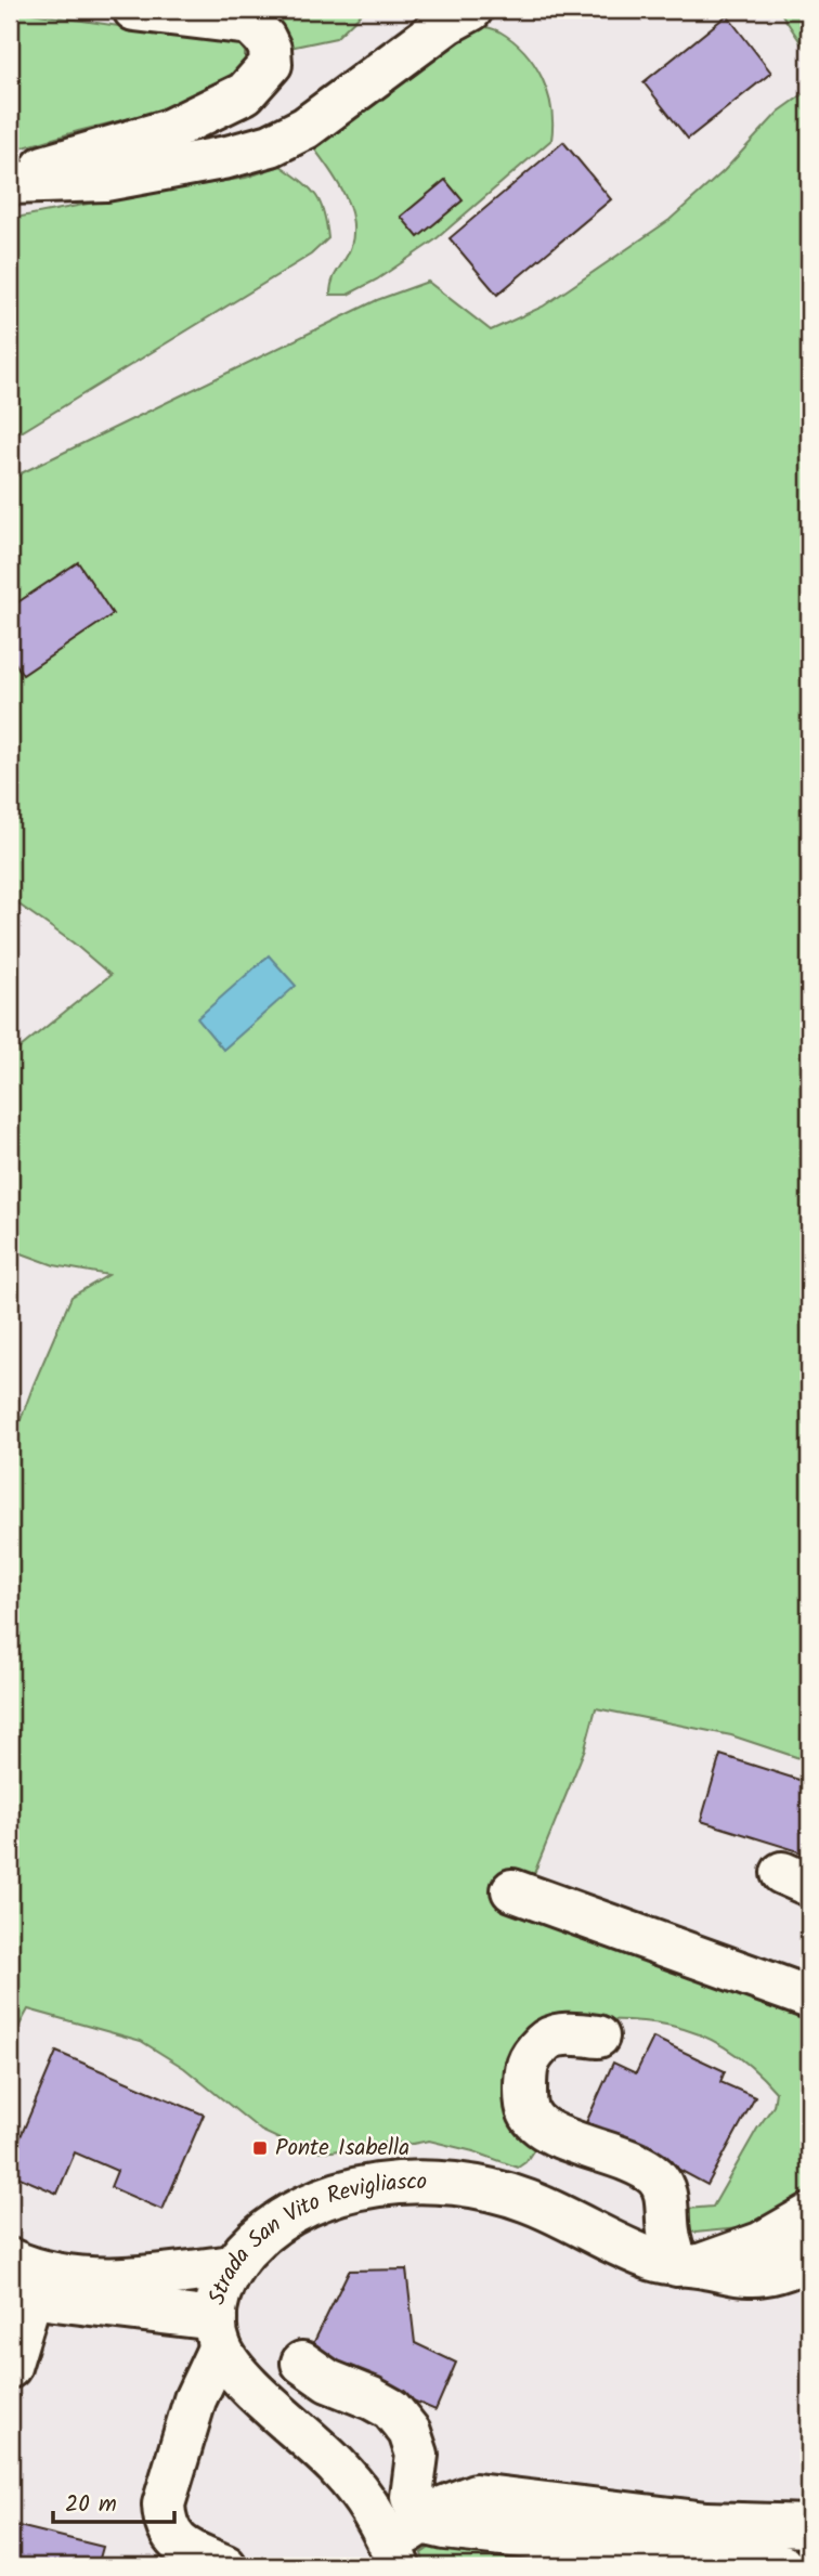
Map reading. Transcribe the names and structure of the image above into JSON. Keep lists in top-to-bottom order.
{
  "streets": {
    "street": ["Strada San Vito Revigliasco"]
  },
  "places": {
    "transit": ["Ponte Isabella"]
  },
  "scale_bar": "20 m"
}
